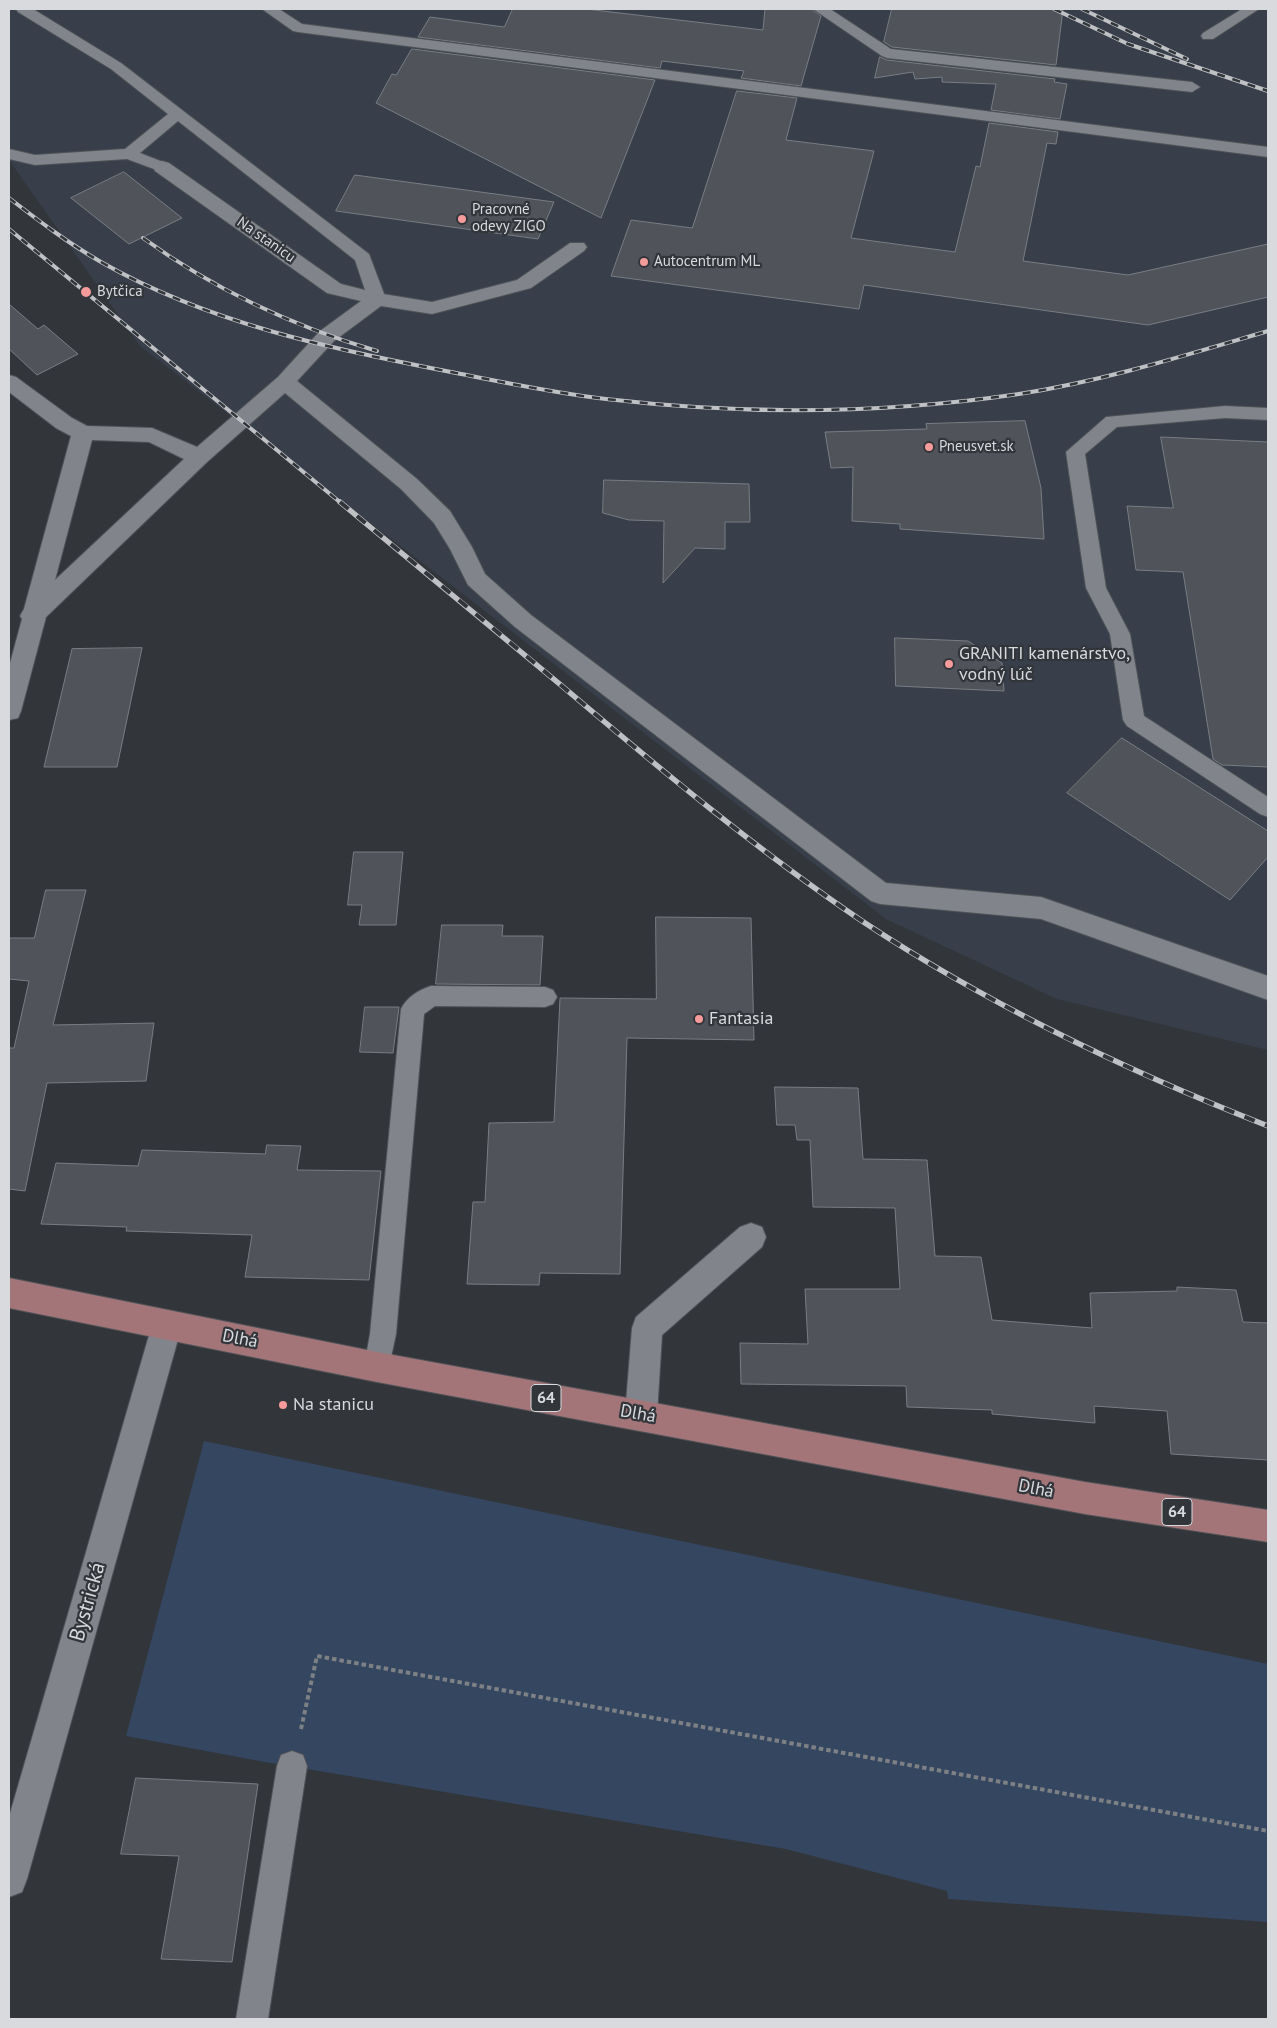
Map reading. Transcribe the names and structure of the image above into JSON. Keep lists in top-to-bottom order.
{
  "streets": {
    "main road": ["Dlhá", "64"],
    "street": ["Na stanicu", "Bystrická"]
  },
  "crossings": [
    ["Dlhá", "Bystrická"]
  ],
  "places": [
    "Pracovné odevy ZIGO",
    "Autocentrum ML",
    "Bytčica",
    "Pneusvet.sk",
    "GRANITI kamenárstvo, vodný lúč",
    "Fantasia",
    "Na stanicu"
  ]
}
